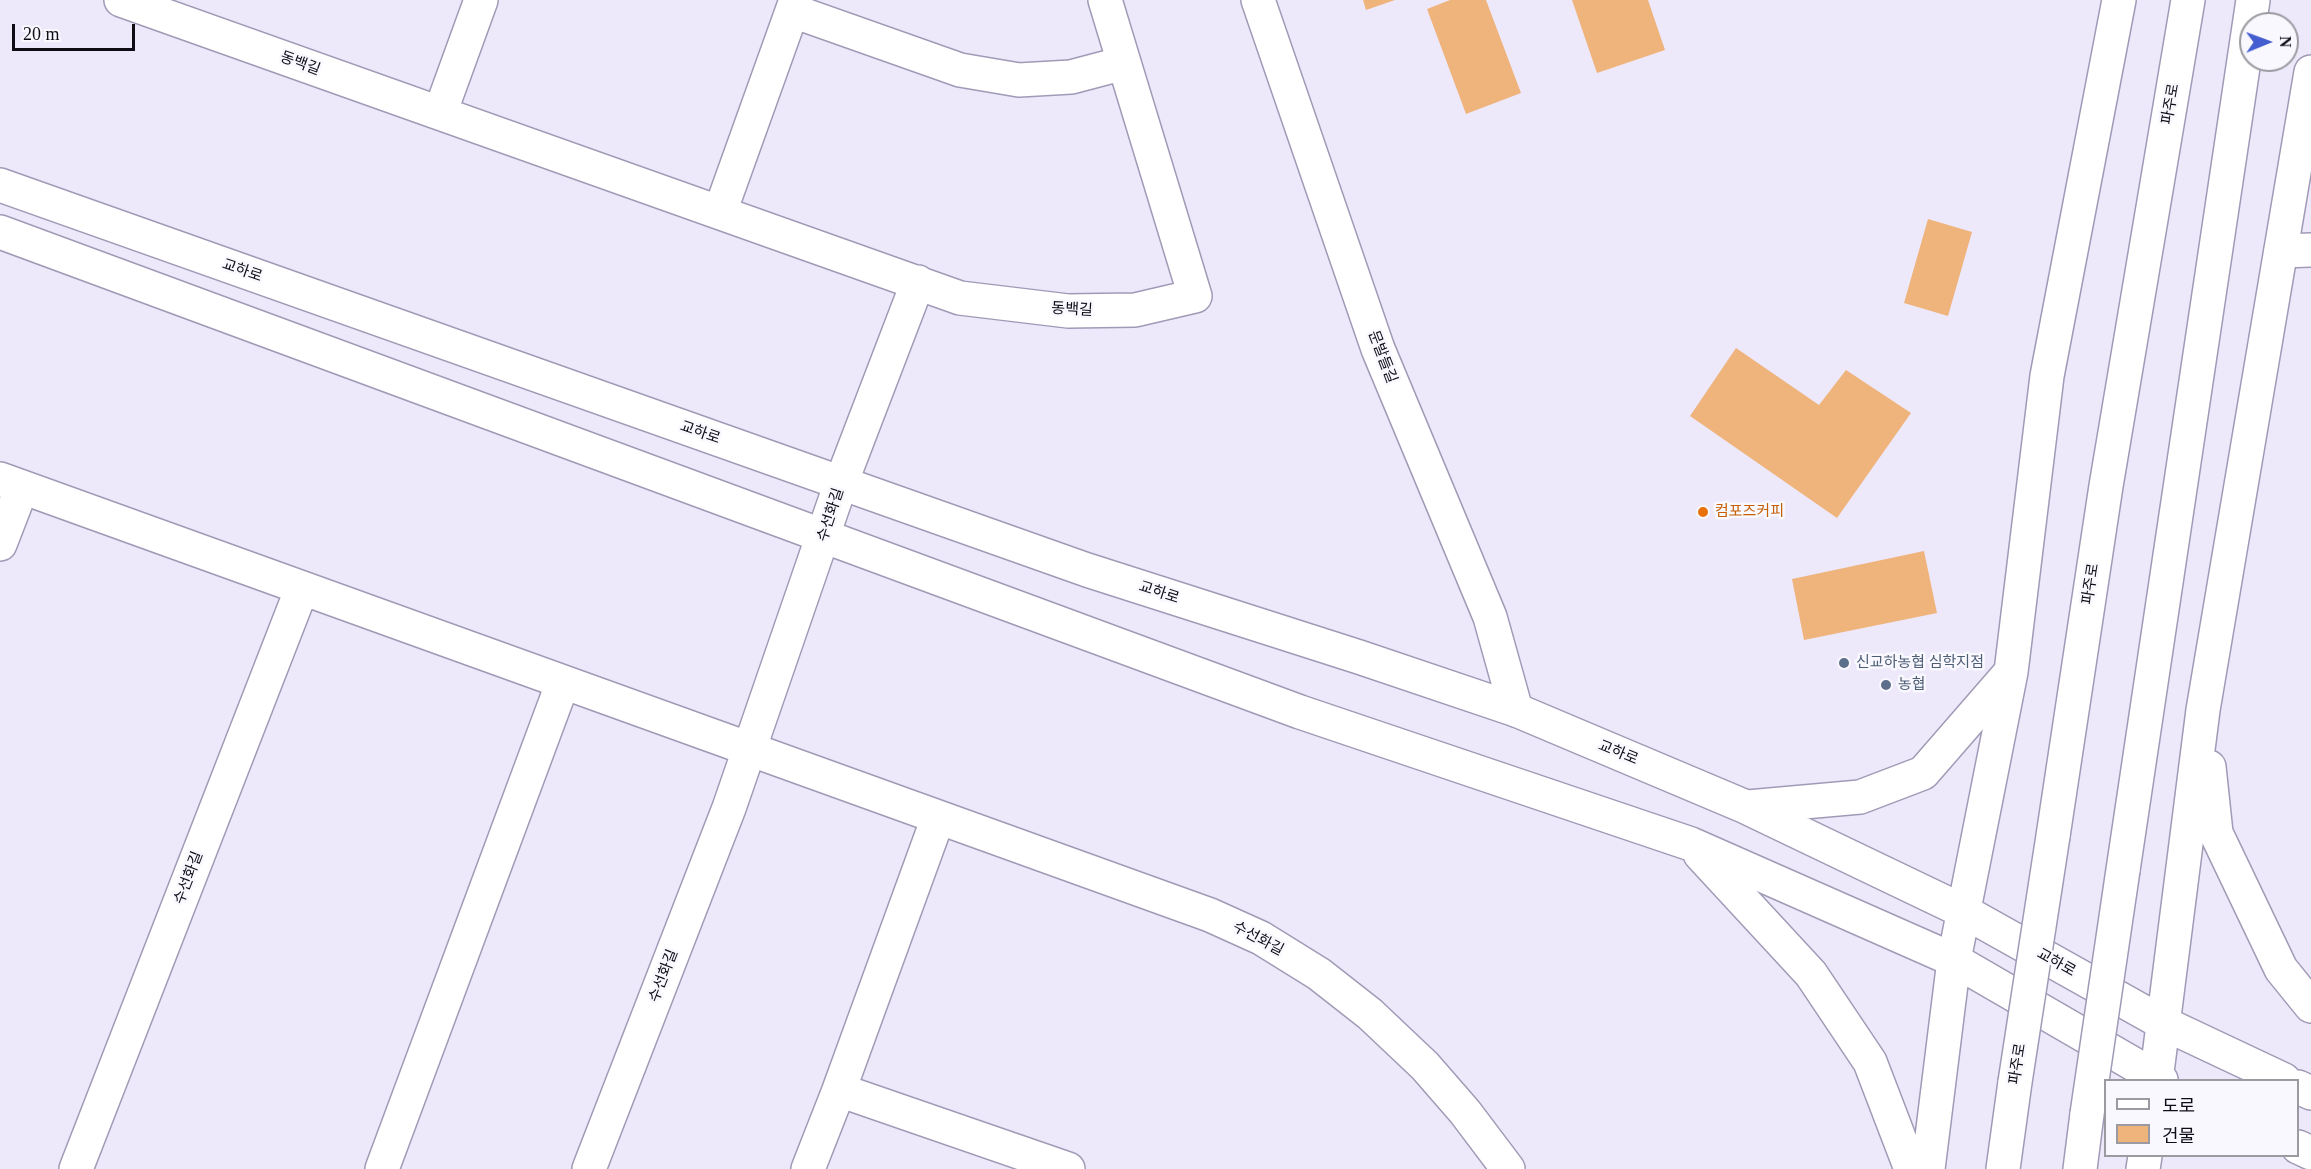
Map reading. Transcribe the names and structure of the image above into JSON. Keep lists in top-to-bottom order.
{
  "streets": {
    "street": [
      "동백길",
      "파주로",
      "교하로",
      "문발들길",
      "수선화길"
    ]
  },
  "crossings": [
    ["동백길", "수선화길"],
    ["교하로", "문발들길"],
    ["교하로", "수선화길"]
  ],
  "places": ["컴포즈커피", "신교하농협 심학지점", "농협"],
  "legend": ["도로", "건물"],
  "scale_bar": "20 m",
  "north": "right"
}
